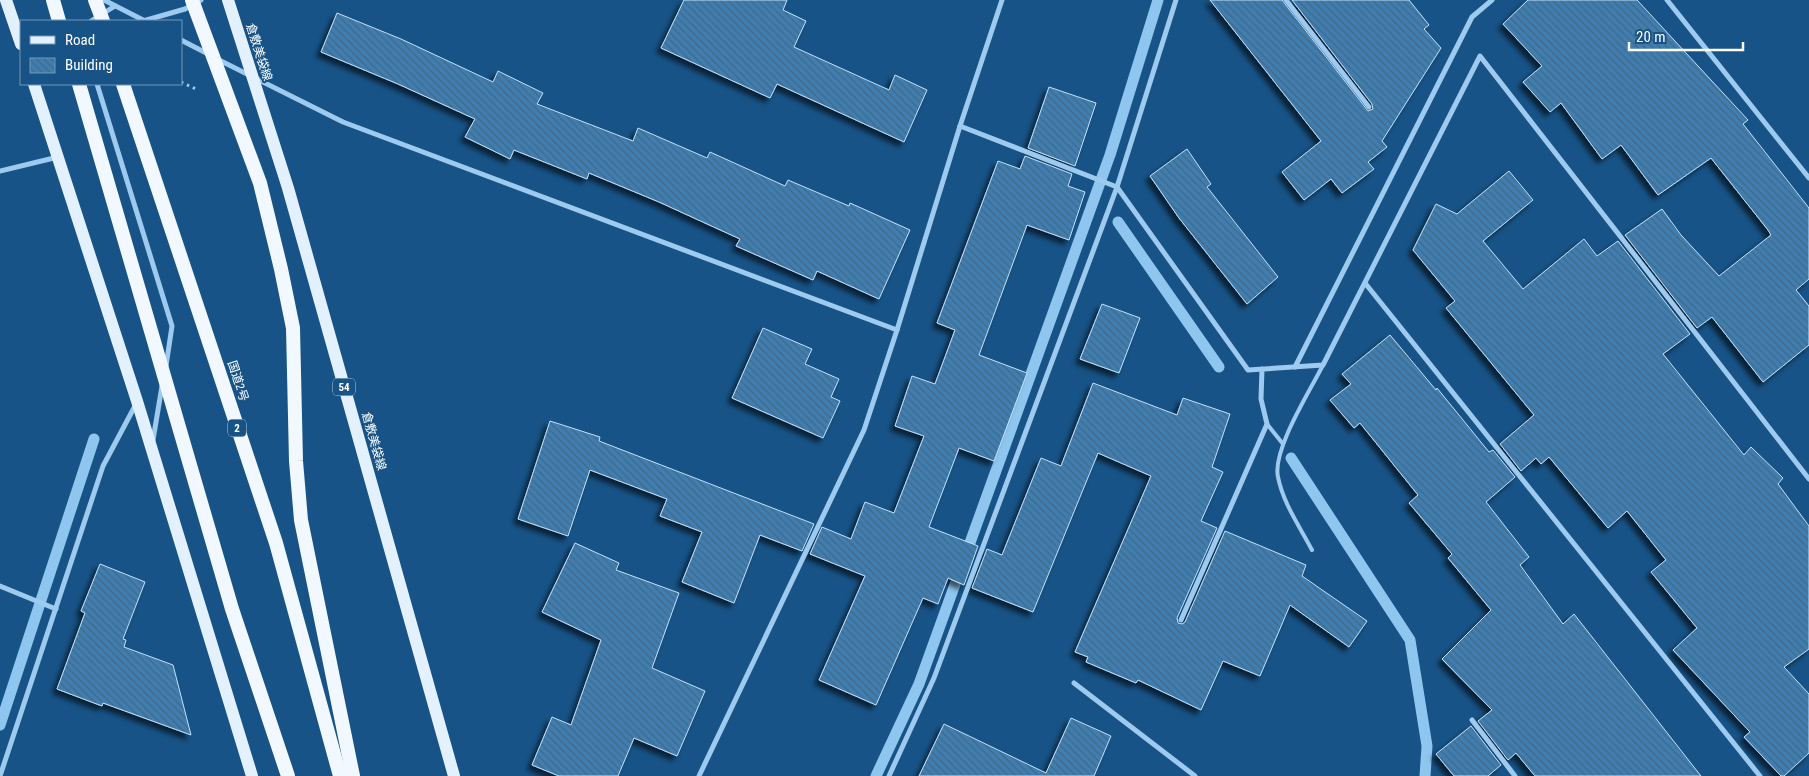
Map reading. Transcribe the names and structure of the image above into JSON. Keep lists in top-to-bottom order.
{
  "streets": {
    "highway": ["国道2号", "2"],
    "main road": ["倉敷美袋線", "54"]
  },
  "legend": ["Road", "Building"],
  "scale_bar": "20 m"
}
